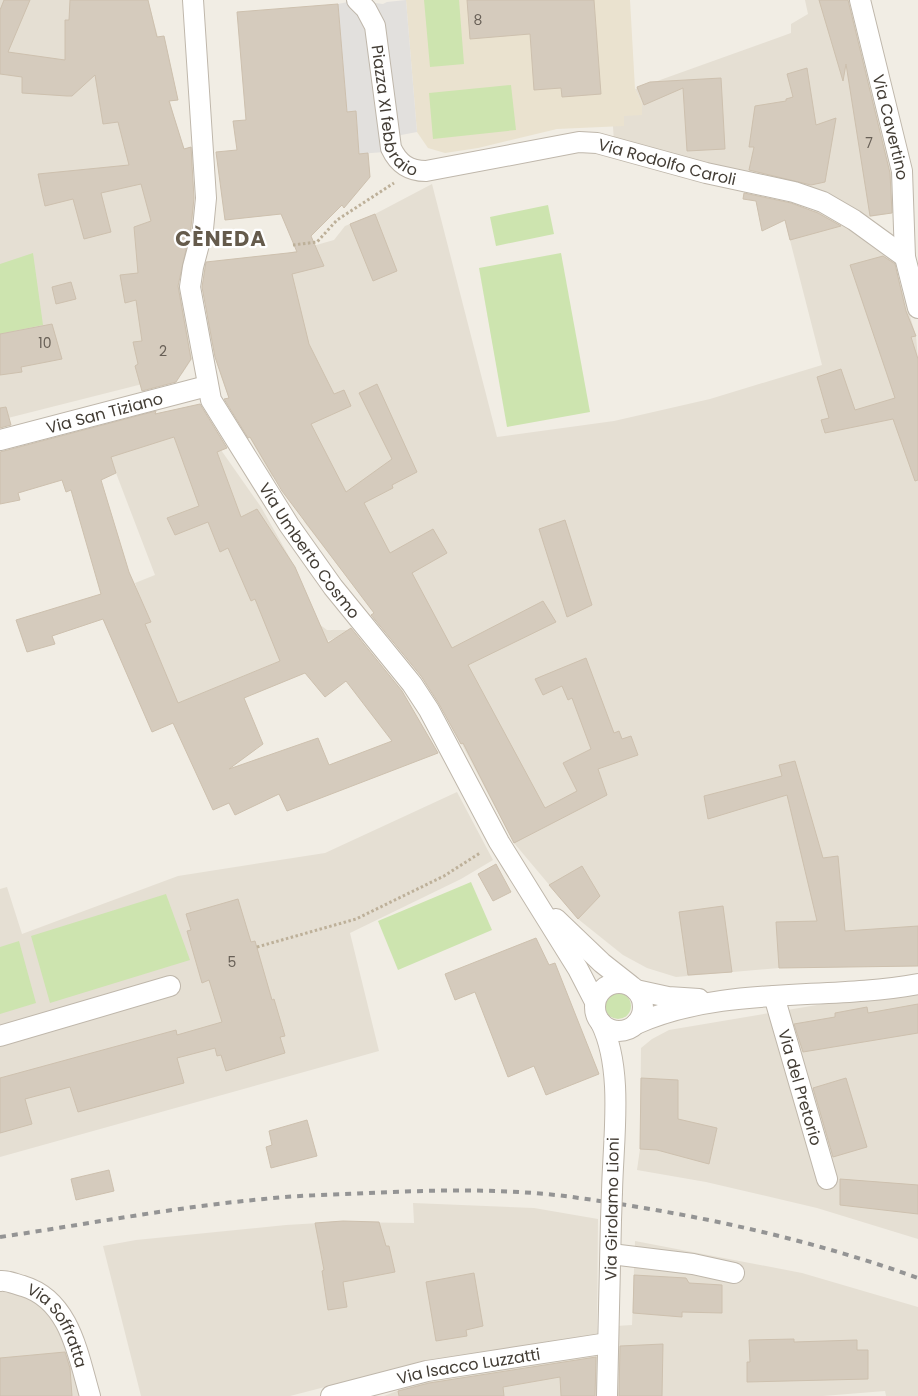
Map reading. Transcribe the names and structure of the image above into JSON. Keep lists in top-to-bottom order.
{
  "streets": {
    "street": [
      "Piazza XI febbraio",
      "Via Cavertino",
      "Via Rodolfo Caroli",
      "Via San Tiziano",
      "Via Umberto Cosmo",
      "Via del Pretorio",
      "Via Girolamo Lioni",
      "Via Soffratta",
      "Via Isacco Luzzatti"
    ]
  },
  "crossings": [
    ["Piazza XI febbraio", "Via Rodolfo Caroli"],
    ["Via Cavertino", "Via Rodolfo Caroli"],
    ["Via San Tiziano", "Via Umberto Cosmo"],
    ["Via Umberto Cosmo", "Via Girolamo Lioni"],
    ["Via Girolamo Lioni", "Via Isacco Luzzatti"]
  ],
  "districts": ["CÈNEDA"],
  "house_numbers": [
    "8",
    "7",
    "10",
    "2",
    "5"
  ]
}
